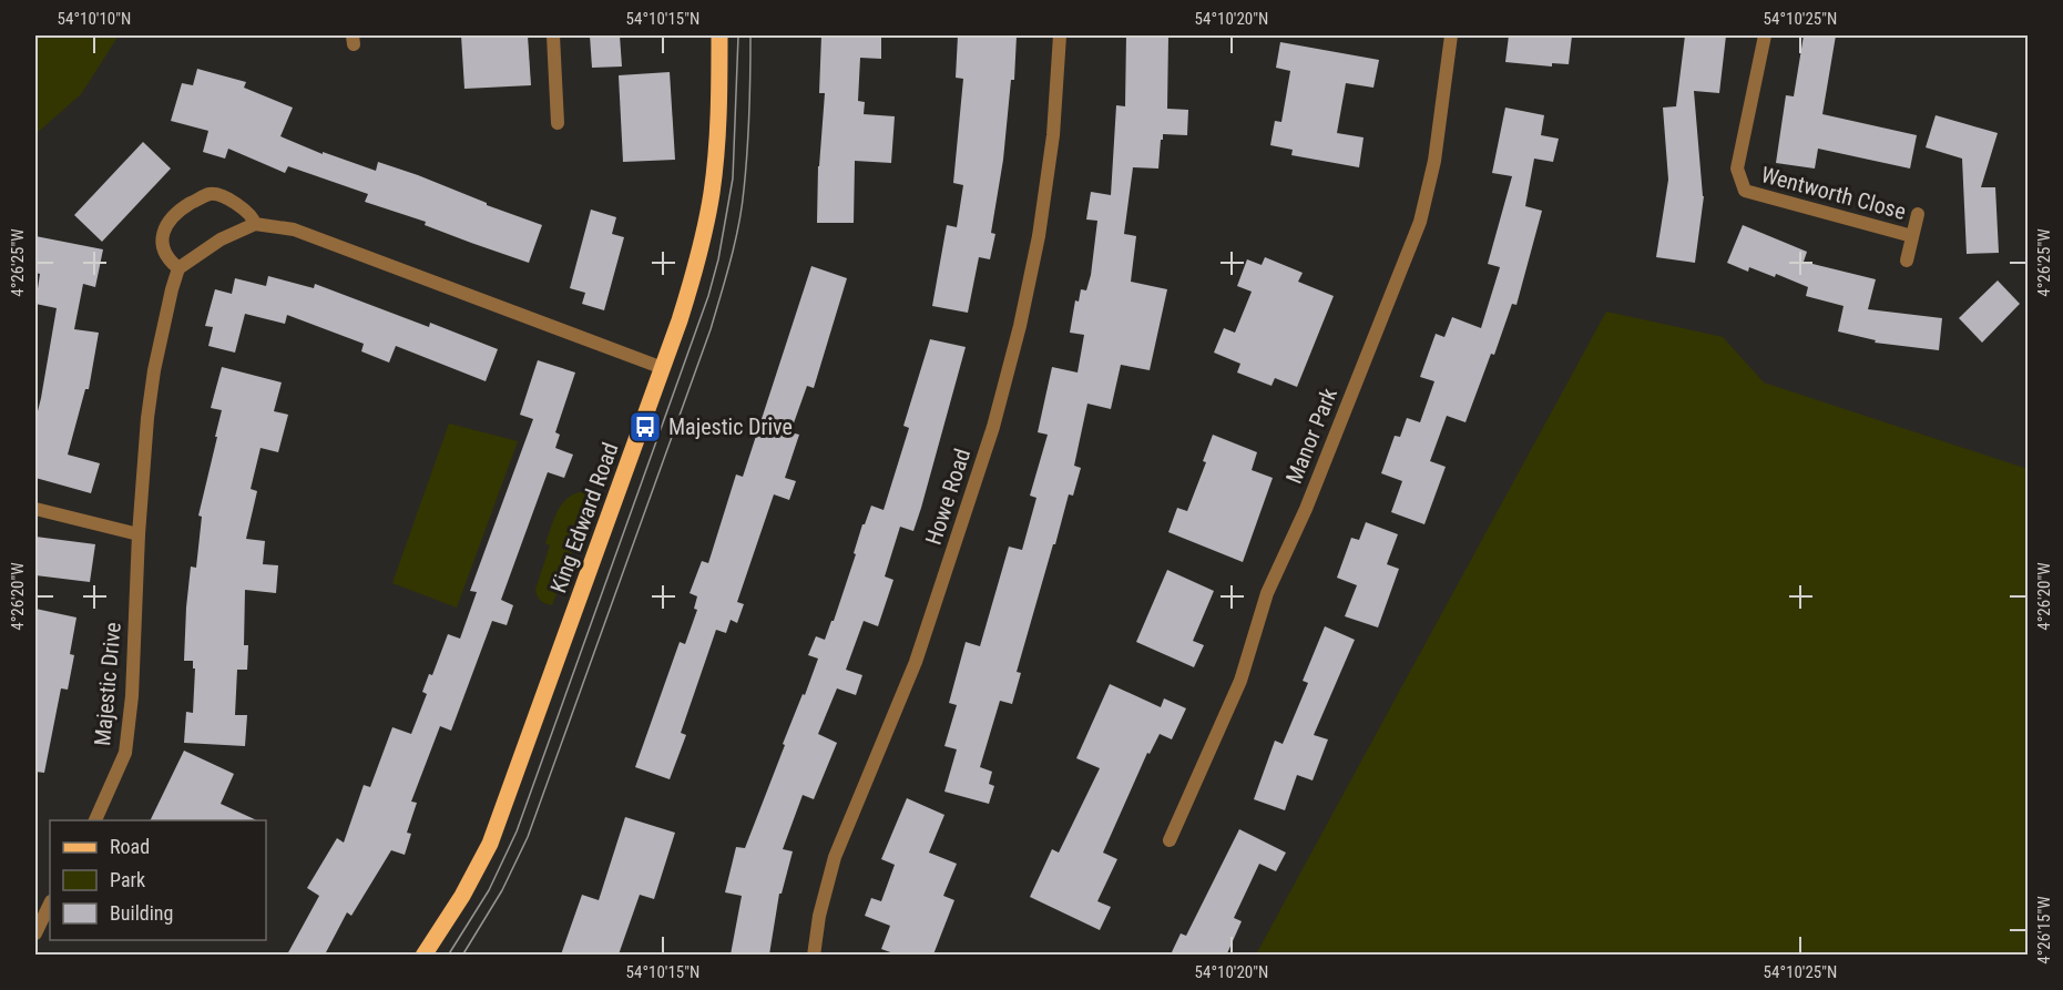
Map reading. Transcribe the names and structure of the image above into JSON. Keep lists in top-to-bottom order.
{
  "streets": {
    "main road": ["King Edward Road"],
    "street": [
      "Wentworth Close",
      "Manor Park",
      "Howe Road",
      "Majestic Drive"
    ]
  },
  "places": {
    "bus stop": ["Majestic Drive"]
  },
  "legend": ["Road", "Park", "Building"],
  "coordinates": [
    "54°10'10\"N",
    "54°10'15\"N",
    "54°10'20\"N",
    "54°10'25\"N",
    "4°26'25\"W",
    "4°26'20\"W",
    "4°26'15\"W"
  ]
}
